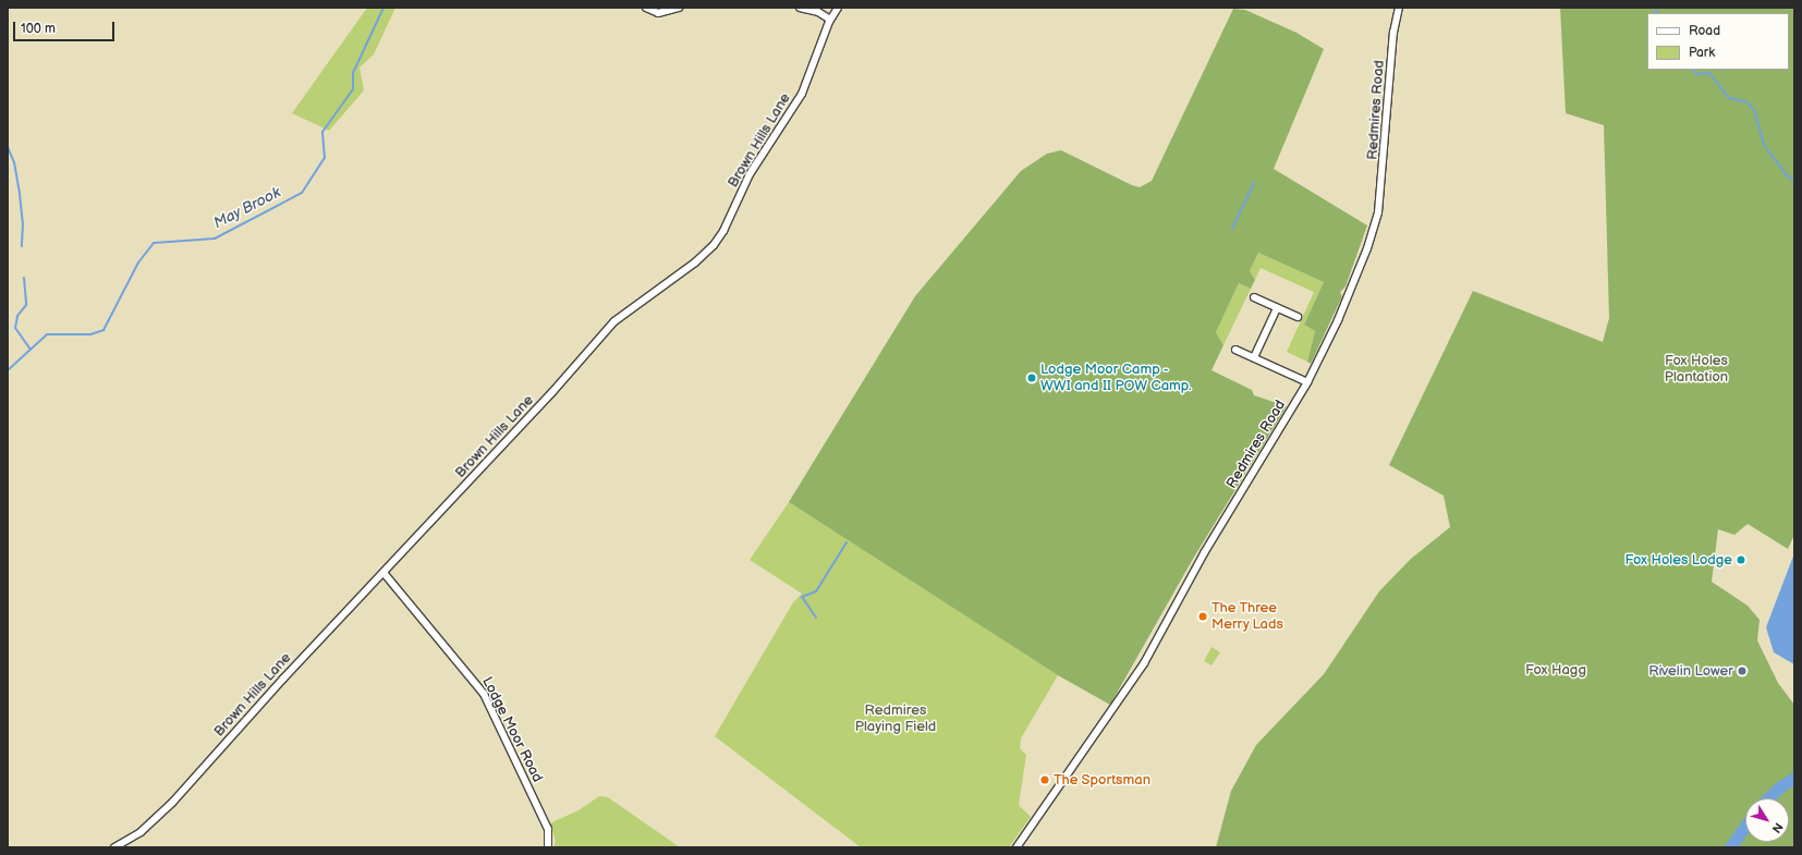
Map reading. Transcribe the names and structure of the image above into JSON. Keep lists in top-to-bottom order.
{
  "streets": {
    "street": ["Redmires Road", "Brown Hills Lane", "Lodge Moor Road"]
  },
  "crossings": [
    ["Brown Hills Lane", "Lodge Moor Road"]
  ],
  "water": ["May Brook"],
  "parks": ["Fox Holes Plantation", "Fox Hagg", "Redmires Playing Field"],
  "places": [
    "Lodge Moor Camp - WWI and II POW Camp.",
    "Fox Holes Lodge",
    "The Three Merry Lads",
    "Rivelin Lower",
    "The Sportsman"
  ],
  "legend": ["Road", "Park"],
  "scale_bar": "100 m",
  "north": "bottom right"
}
